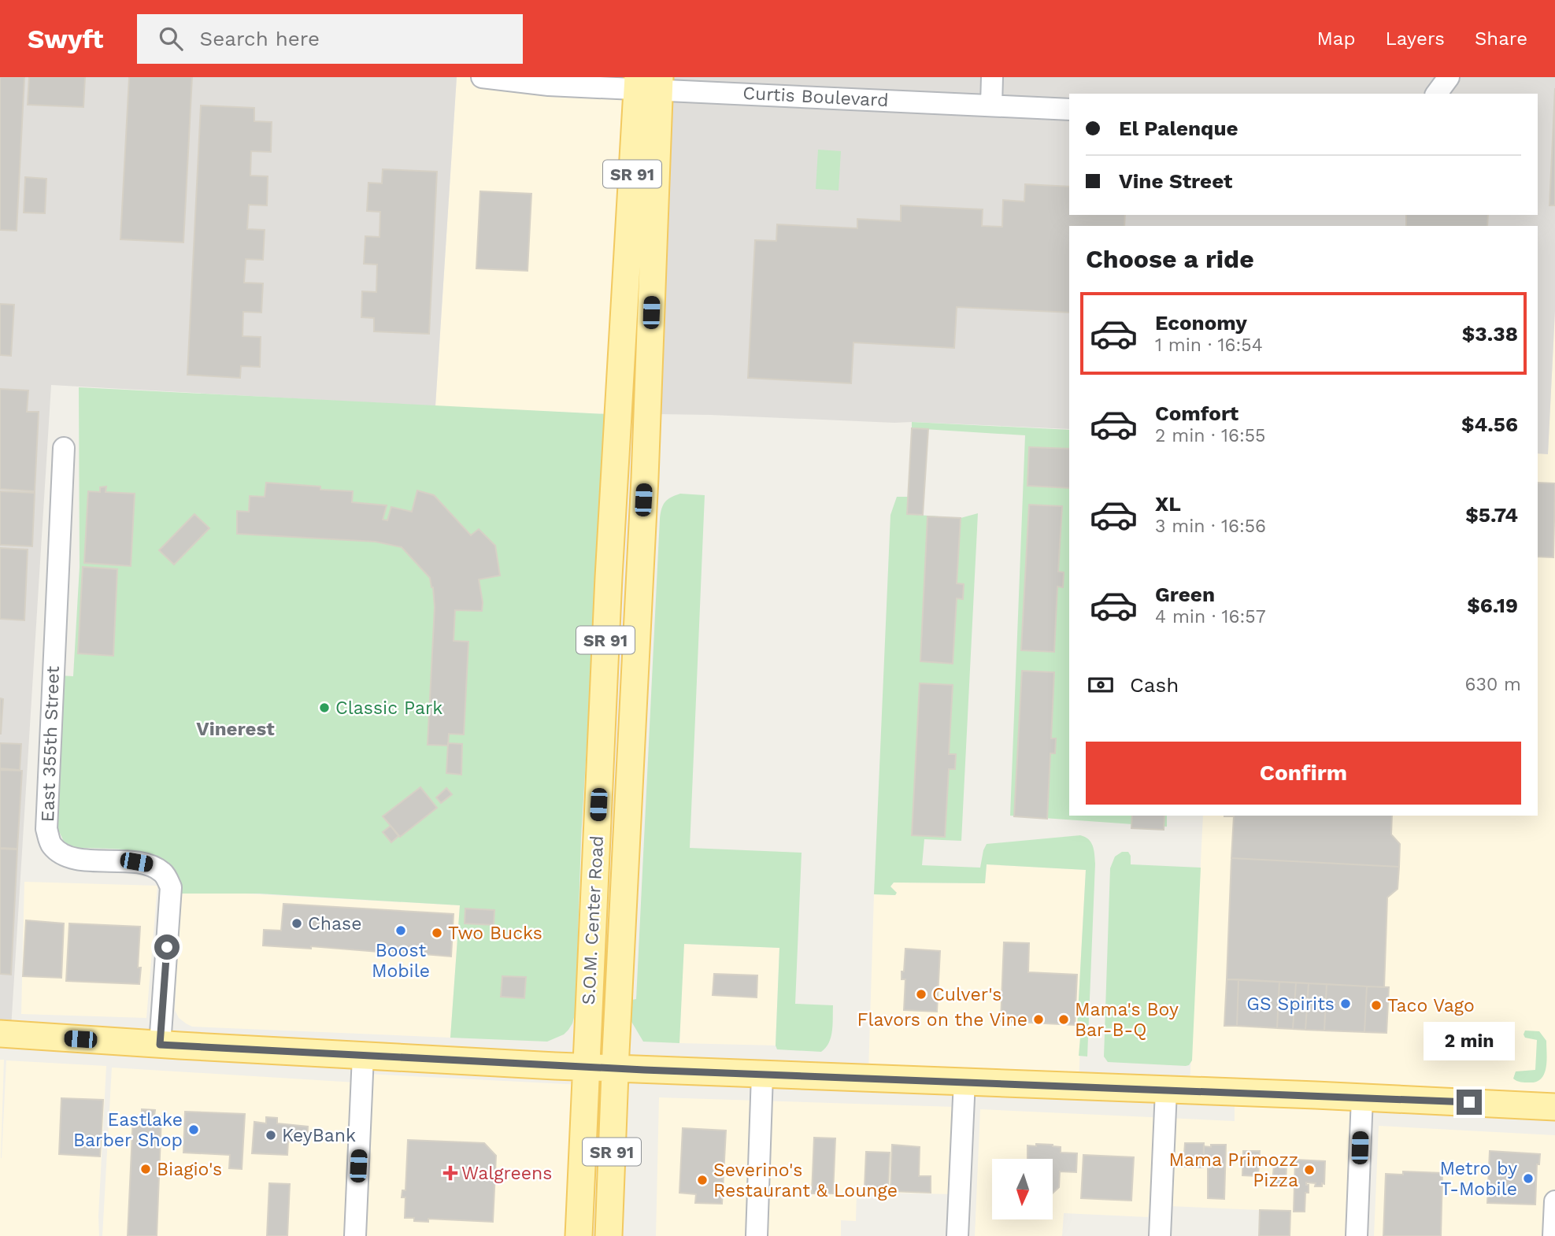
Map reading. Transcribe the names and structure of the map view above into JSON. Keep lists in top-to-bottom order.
{
  "streets": {
    "main road": ["SR 91", "S.O.M. Center Road"],
    "street": ["Curtis Boulevard", "East 355th Street"]
  },
  "crossings": [
    ["Curtis Boulevard", "S.O.M. Center Road"]
  ],
  "districts": ["Vinerest"],
  "places": {
    "other": [
      "Classic Park",
      "Chase",
      "Boost Mobile",
      "Two Bucks",
      "Culver's",
      "GS Spirits",
      "Taco Vago",
      "Flavors on the Vine",
      "Mama's Boy Bar-B-Q",
      "Eastlake Barber Shop",
      "KeyBank",
      "Biagio's",
      "Mama Primozz Pizza",
      "Metro by T-Mobile",
      "Severino's Restaurant & Lounge"
    ],
    "health": ["Walgreens"]
  },
  "north": "bottom",
  "page": {
    "header": "Swyft",
    "search": "Search here",
    "nav": ["Map", "Layers", "Share"],
    "banner": ["El Palenque", "Vine Street"],
    "heading": "Choose a ride",
    "list": [
      {
        "name": "Economy",
        "note": "1 min · 16:54",
        "value": "$3.38"
      },
      {
        "name": "Comfort",
        "note": "2 min · 16:55",
        "value": "$4.56"
      },
      {
        "name": "XL",
        "note": "3 min · 16:56",
        "value": "$5.74"
      },
      {
        "name": "Green",
        "note": "4 min · 16:57",
        "value": "$6.19"
      }
    ],
    "pay": ["Cash", "630 m"],
    "buttons": "Confirm",
    "bubble": "2 min"
  }
}
